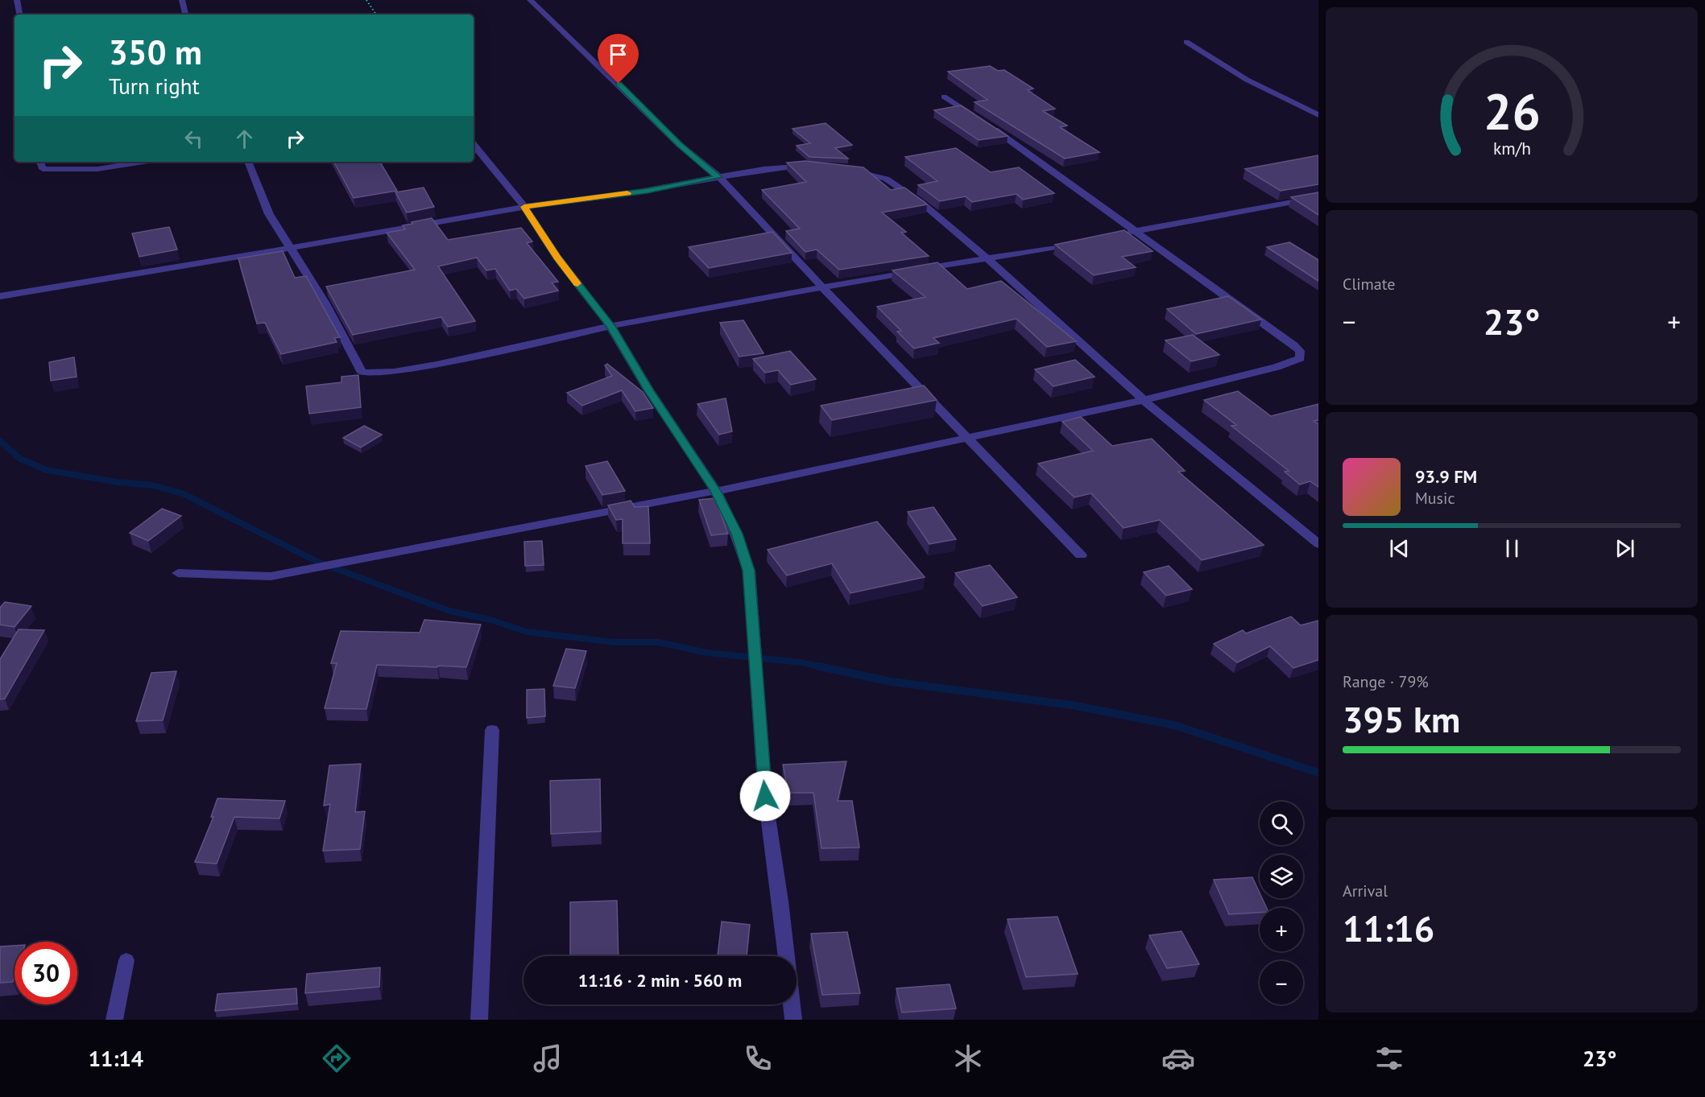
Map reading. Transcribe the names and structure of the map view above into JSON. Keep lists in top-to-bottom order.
{
  "page": {
    "turn": ["350 m", "Turn right"],
    "tile": [
      "Climate",
      ["Range · 79%", "395 km"],
      ["Arrival", "11:16"]
    ],
    "heat": ["−", "23°", "+"],
    "song": ["93.9 FM", "Music"],
    "map_buttons": ["+", "−"],
    "limit": "30",
    "trip": "11:16 · 2 min · 560 m",
    "tabs": ["11:14", "23°"],
    "gauge": ["26", "km/h"]
  }
}
